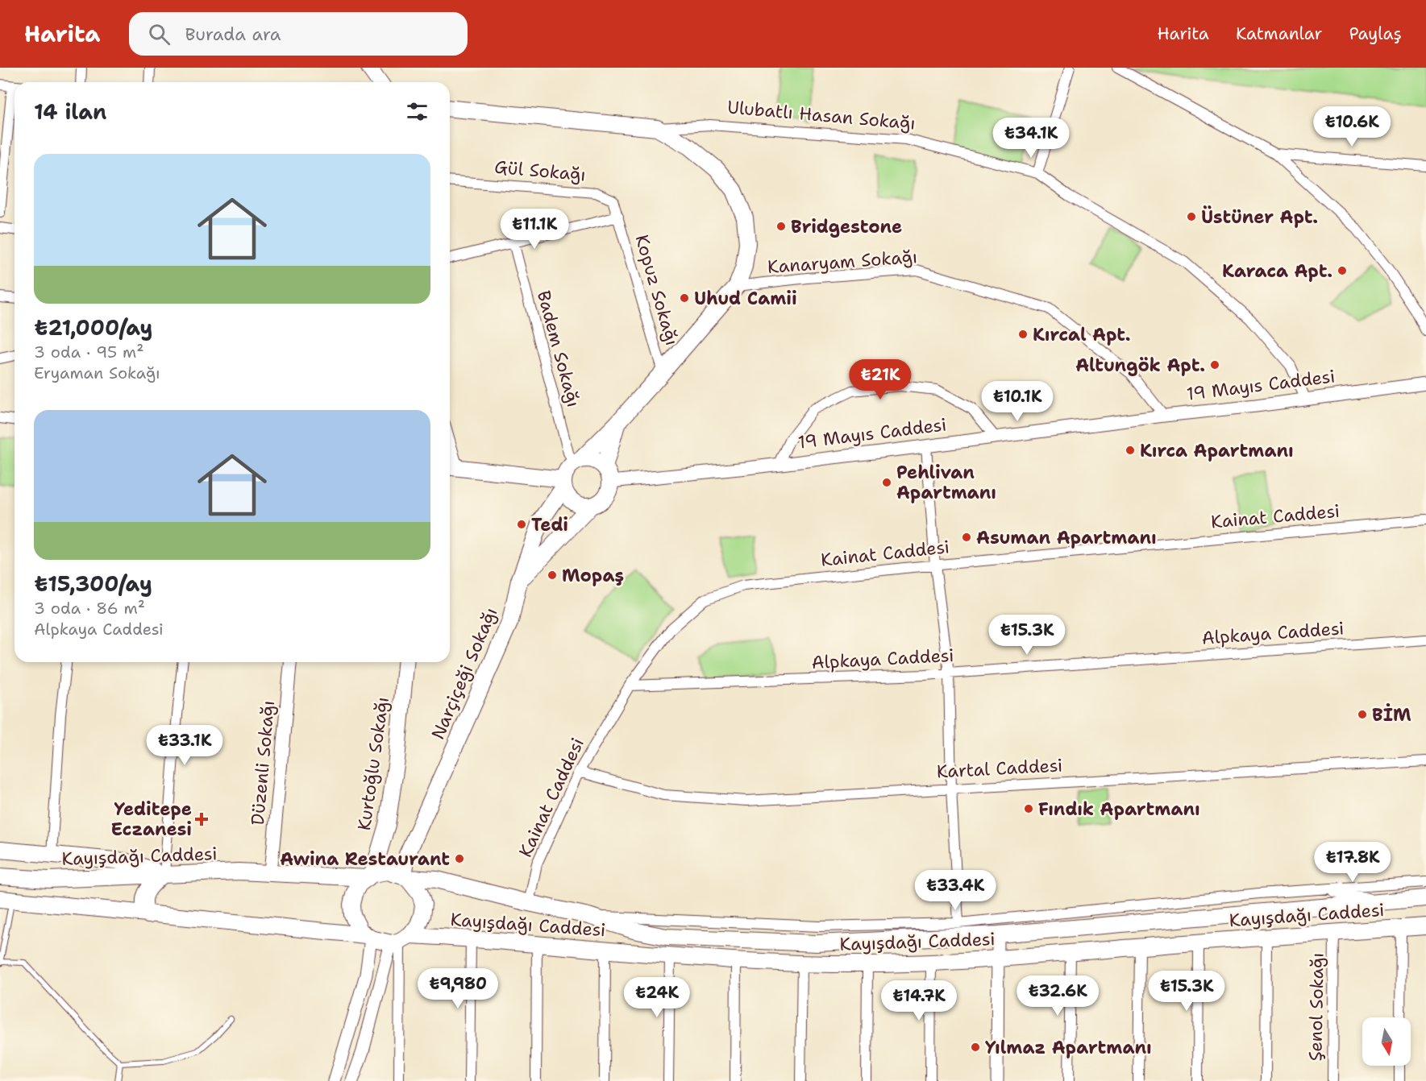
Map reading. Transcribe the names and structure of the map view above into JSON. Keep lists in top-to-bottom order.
{
  "streets": {
    "main road": [
      "Ulubatlı Hasan Sokağı",
      "Narçiçeği Sokağı",
      "Kurtoğlu Sokağı",
      "Kayışdağı Caddesi"
    ],
    "street": [
      "Gül Sokağı",
      "Kanaryam Sokağı",
      "Kopuz Sokağı",
      "Badem Sokağı",
      "19 Mayıs Caddesi",
      "Kainat Caddesi",
      "Alpkaya Caddesi",
      "Düzenli Sokağı",
      "Kartal Caddesi",
      "Şenol Sokağı"
    ]
  },
  "crossings": [
    ["Ulubatlı Hasan Sokağı", "19 Mayıs Caddesi"],
    ["Gül Sokağı", "Kopuz Sokağı"],
    ["Kanaryam Sokağı", "19 Mayıs Caddesi"],
    ["Badem Sokağı", "19 Mayıs Caddesi"],
    ["Badem Sokağı", "Narçiçeği Sokağı"],
    ["19 Mayıs Caddesi", "Narçiçeği Sokağı"],
    ["Kainat Caddesi", "Alpkaya Caddesi"],
    ["Kainat Caddesi", "Kartal Caddesi"],
    ["Kainat Caddesi", "Kayışdağı Caddesi"],
    ["Narçiçeği Sokağı", "Kurtoğlu Sokağı"],
    ["Narçiçeği Sokağı", "Kayışdağı Caddesi"],
    ["Düzenli Sokağı", "Kayışdağı Caddesi"],
    ["Kurtoğlu Sokağı", "Kayışdağı Caddesi"],
    ["Kayışdağı Caddesi", "Şenol Sokağı"]
  ],
  "places": {
    "other": [
      "Üstüner Apt.",
      "Bridgestone",
      "Karaca Apt.",
      "Uhud Camii",
      "Kırcal Apt.",
      "Altungök Apt.",
      "Kırca Apartmanı",
      "Pehlivan Apartmanı",
      "Tedi",
      "Asuman Apartmanı",
      "Mopaş",
      "BİM",
      "Fındık Apartmanı",
      "Awina Restaurant",
      "Yılmaz Apartmanı"
    ],
    "health": ["Yeditepe Eczanesi"]
  },
  "north": "bottom",
  "page": {
    "header": "Harita",
    "search": "Burada ara",
    "nav": ["Harita", "Katmanlar", "Paylaş"],
    "heading": "14 ilan",
    "price": [
      "₺10.6K",
      "₺34.1K",
      "₺11.1K",
      "₺21K",
      "₺10.1K",
      "₺15.3K",
      "₺33.1K",
      "₺17.8K",
      "₺33.4K",
      "₺9,980",
      "₺15.3K",
      "₺32.6K",
      "₺24K",
      "₺14.7K"
    ],
    "list": [
      {
        "name": "₺21,000/ay",
        "note": "3 oda · 95 m² · Eryaman Sokağı"
      },
      {
        "name": "₺15,300/ay",
        "note": "3 oda · 86 m² · Alpkaya Caddesi"
      }
    ]
  }
}
